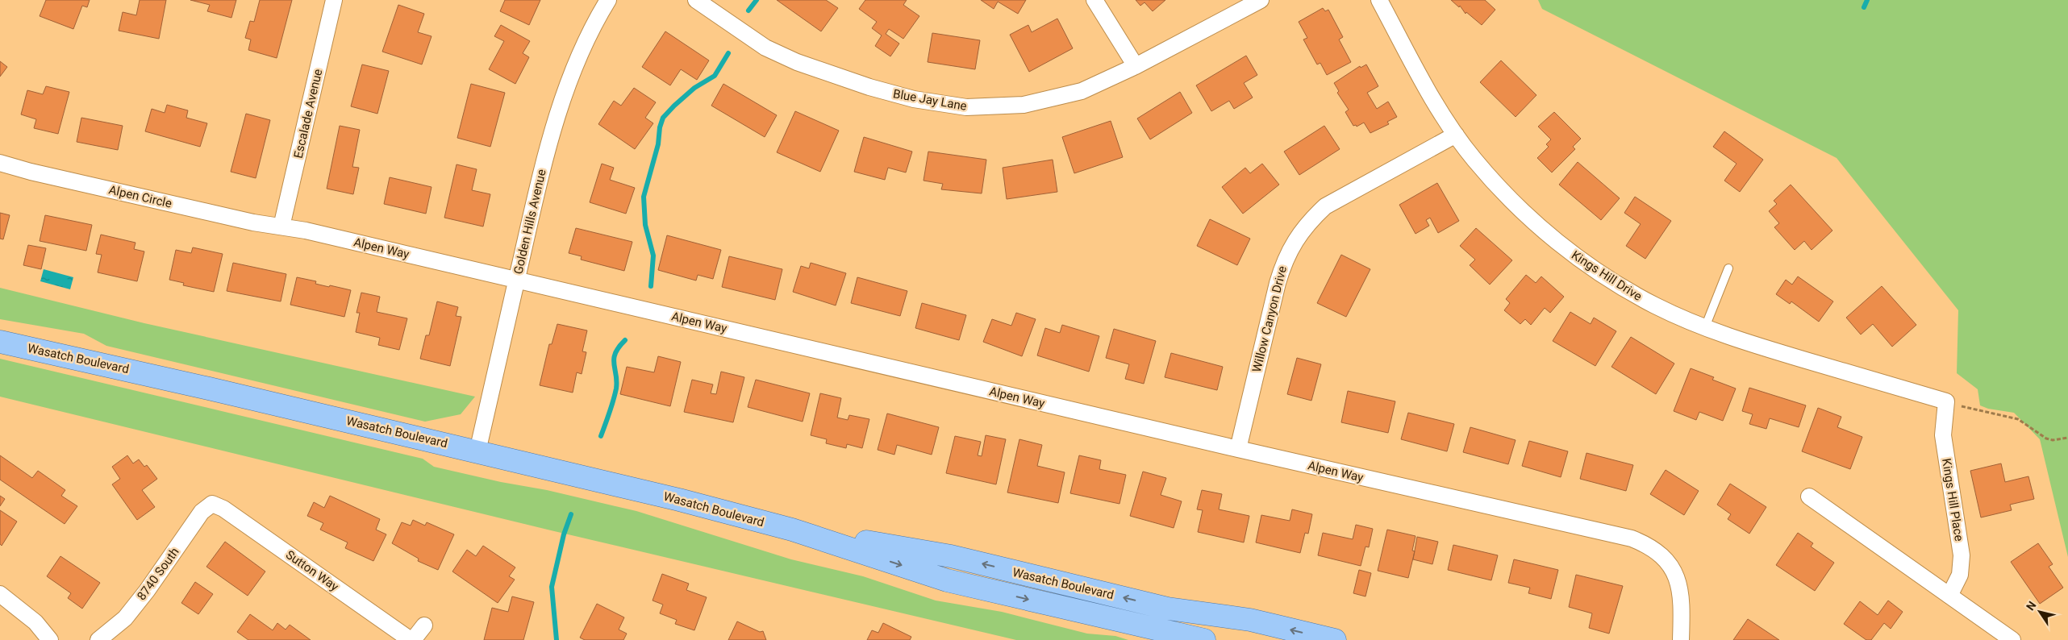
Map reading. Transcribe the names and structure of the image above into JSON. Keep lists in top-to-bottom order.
{
  "streets": {
    "main road": ["Wasatch Boulevard"],
    "street": [
      "Blue Jay Lane",
      "Escalade Avenue",
      "Alpen Circle",
      "Golden Hills Avenue",
      "Alpen Way",
      "Kings Hill Drive",
      "Willow Canyon Drive",
      "Kings Hill Place",
      "Sutton Way",
      "8740 South"
    ]
  },
  "crossings": [
    ["Escalade Avenue", "Alpen Circle"],
    ["Escalade Avenue", "Alpen Way"],
    ["Alpen Circle", "Alpen Way"],
    ["Golden Hills Avenue", "Alpen Way"],
    ["Golden Hills Avenue", "Wasatch Boulevard"],
    ["Alpen Way", "Willow Canyon Drive"],
    ["Kings Hill Drive", "Willow Canyon Drive"],
    ["Kings Hill Drive", "Kings Hill Place"],
    ["Sutton Way", "8740 South"]
  ],
  "north": "top left"
}
